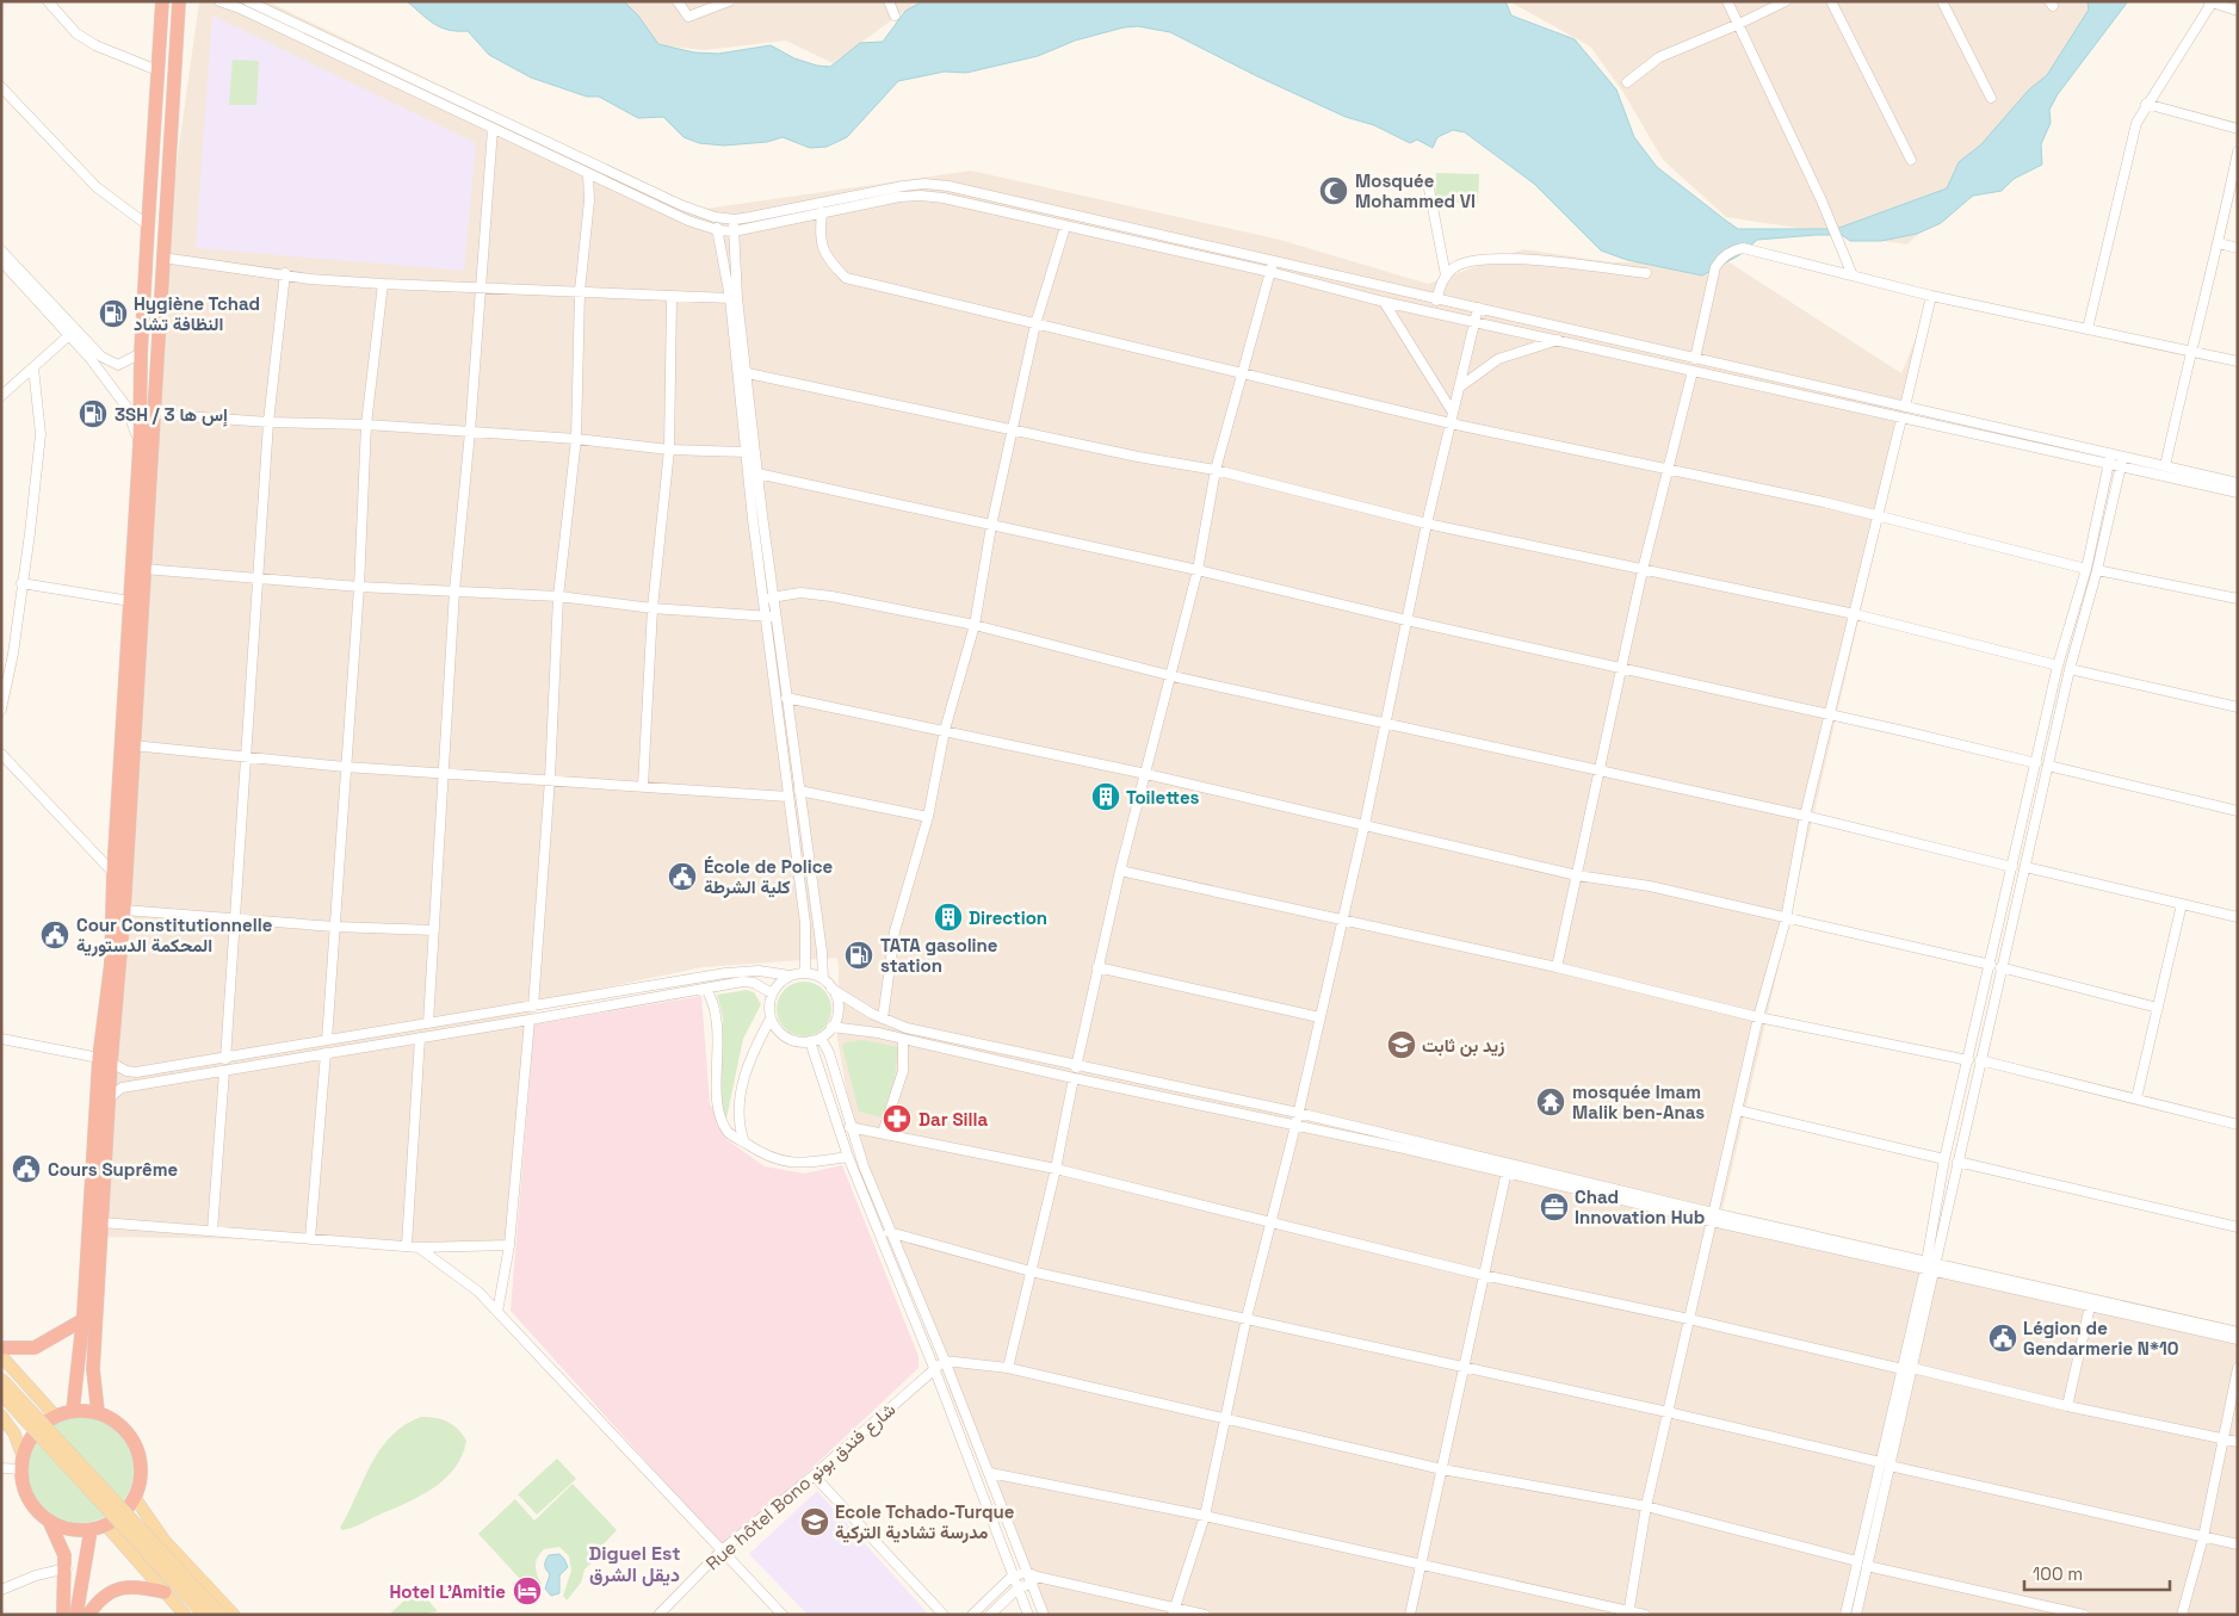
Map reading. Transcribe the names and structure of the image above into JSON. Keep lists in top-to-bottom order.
{
  "streets": {
    "street": ["Rue hôtel Bono شارع فندق بونو"]
  },
  "districts": ["Diguel Est ديقل الشرق"],
  "places": {
    "mosque": ["Mosquée Mohammed VI"],
    "fuel station": ["Hygiène Tchad النظافة تشاد", "3SH / 3 إس ها", "TATA gasoline station"],
    "building": ["Toilettes", "Direction"],
    "public building": [
      "École de Police كلية الشرطة",
      "Cour Constitutionnelle المحكمة الدستورية",
      "Cours Suprême",
      "Légion de Gendarmerie N*10"
    ],
    "school or university": ["زيد بن ثابت", "Ecole Tchado-Turque مدرسة تشادية التركية"],
    "temple": ["mosquée Imam Malik ben-Anas"],
    "pharmacy": ["Dar Silla"],
    "office": ["Chad Innovation Hub"],
    "hotel": ["Hotel L'Amitie"]
  },
  "scale_bar": "100 m"
}
